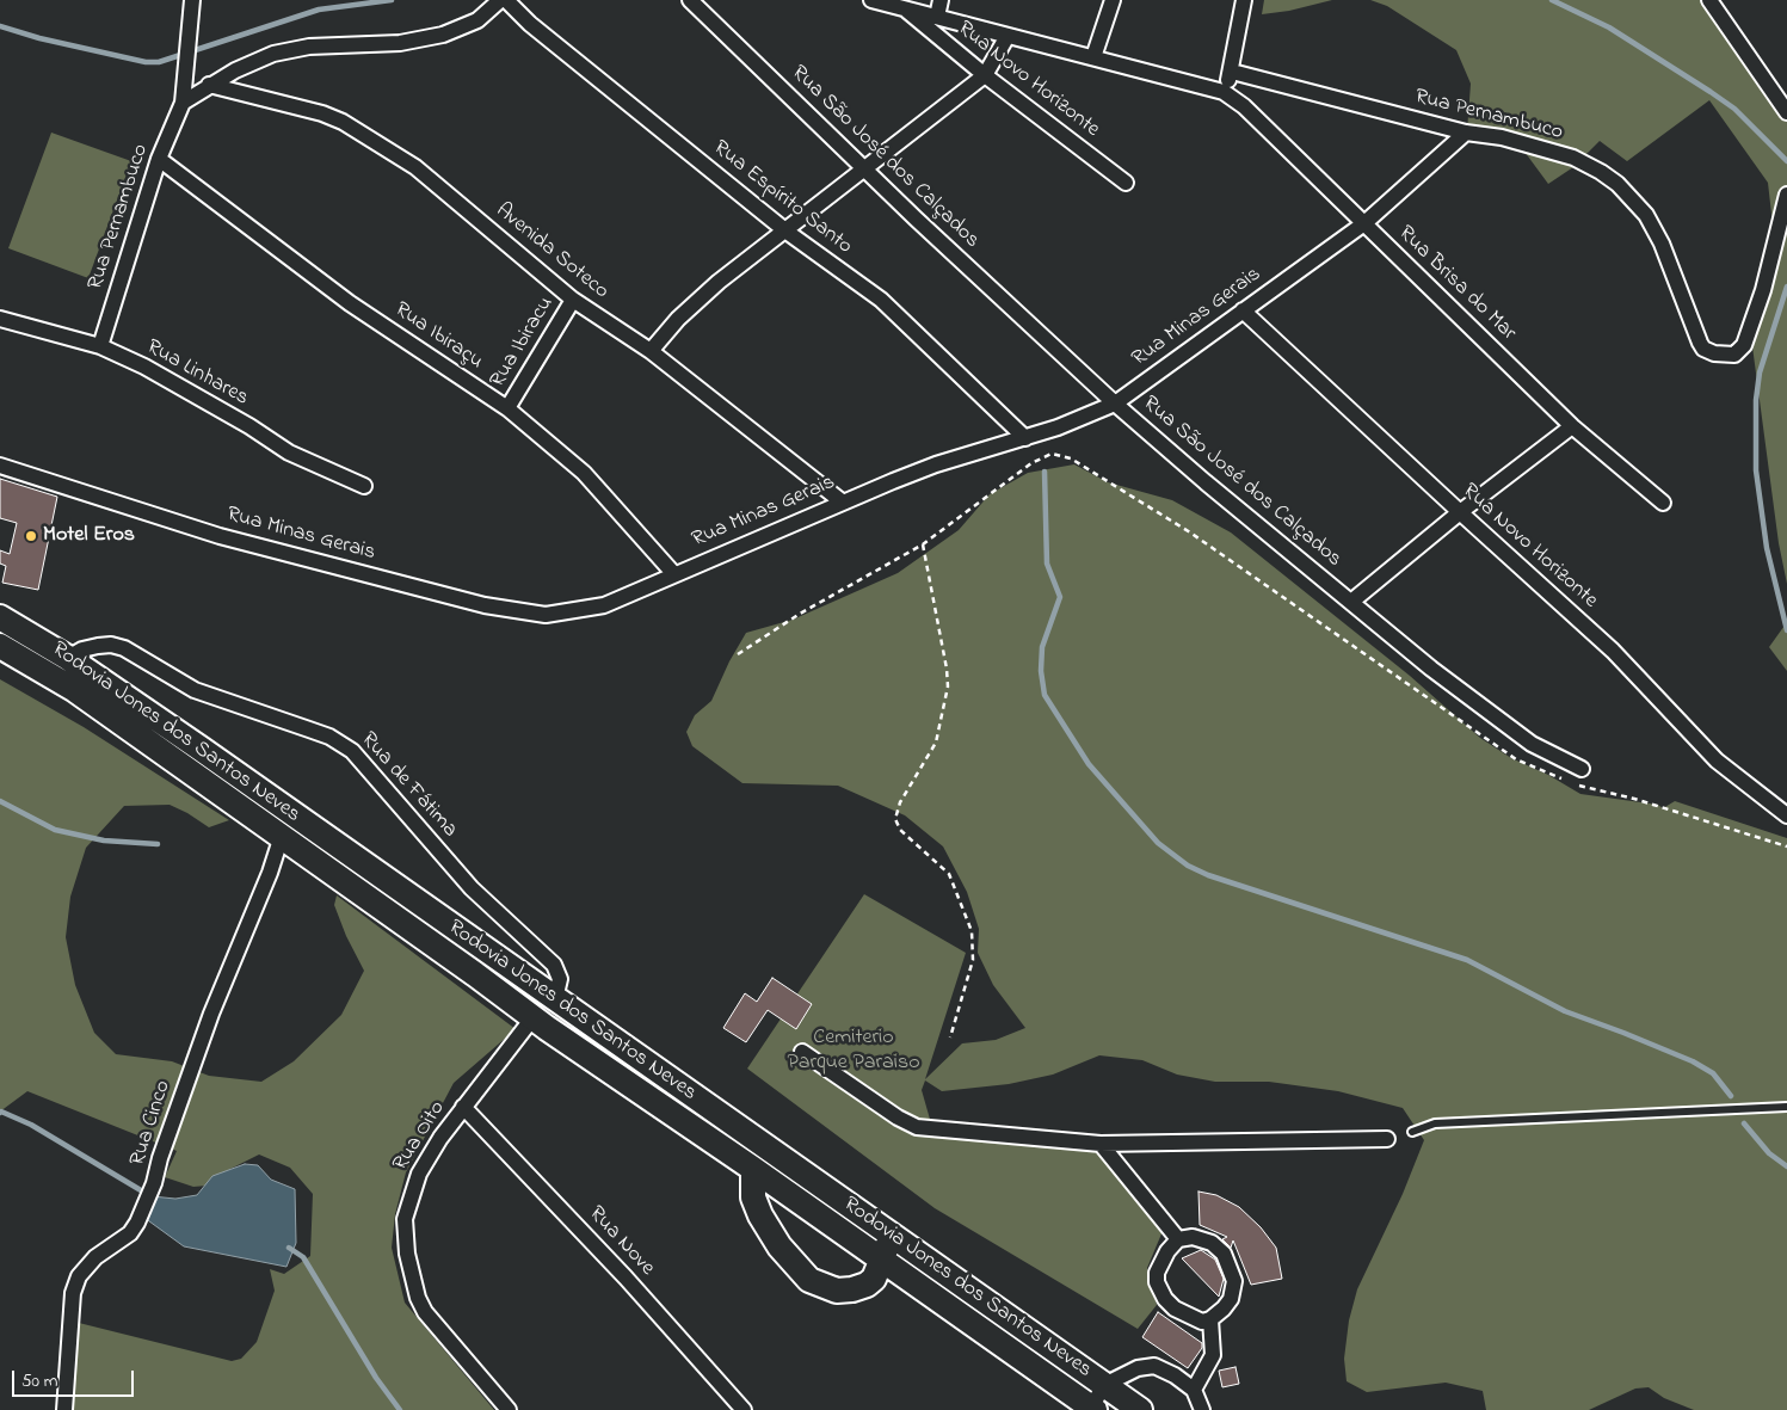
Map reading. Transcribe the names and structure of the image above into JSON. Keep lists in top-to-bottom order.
{
  "streets": {
    "main road": ["Rodovia Jones dos Santos Neves"],
    "street": [
      "Rua Novo Horizonte",
      "Rua Pernambuco",
      "Rua São José dos Calçados",
      "Rua Espírito Santo",
      "Avenida Soteco",
      "Rua Brisa do Mar",
      "Rua Minas Gerais",
      "Rua Ibiraçu",
      "Rua Ibiracu",
      "Rua Linhares",
      "Rua de Fátima",
      "Rua Cinco",
      "Rua Oito",
      "Rua Nove"
    ]
  },
  "crossings": [
    ["Rua Novo Horizonte", "Rua Minas Gerais"],
    ["Rua Pernambuco", "Rua Minas Gerais"],
    ["Rua Pernambuco", "Rua Ibiraçu"],
    ["Rua Pernambuco", "Rua Linhares"],
    ["Rua São José dos Calçados", "Rua Minas Gerais"],
    ["Rua Espírito Santo", "Rua Minas Gerais"],
    ["Avenida Soteco", "Rua Minas Gerais"],
    ["Avenida Soteco", "Rua Ibiracu"],
    ["Rua Brisa do Mar", "Rua Minas Gerais"],
    ["Rua Minas Gerais", "Rua Ibiraçu"],
    ["Rua Ibiraçu", "Rua Ibiracu"],
    ["Rodovia Jones dos Santos Neves", "Rua de Fátima"],
    ["Rodovia Jones dos Santos Neves", "Rua Cinco"],
    ["Rodovia Jones dos Santos Neves", "Rua Oito"],
    ["Rua Oito", "Rua Nove"]
  ],
  "parks": ["Cemiterio Parque Paraiso"],
  "places": ["Motel Eros"],
  "scale_bar": "50 m"
}
